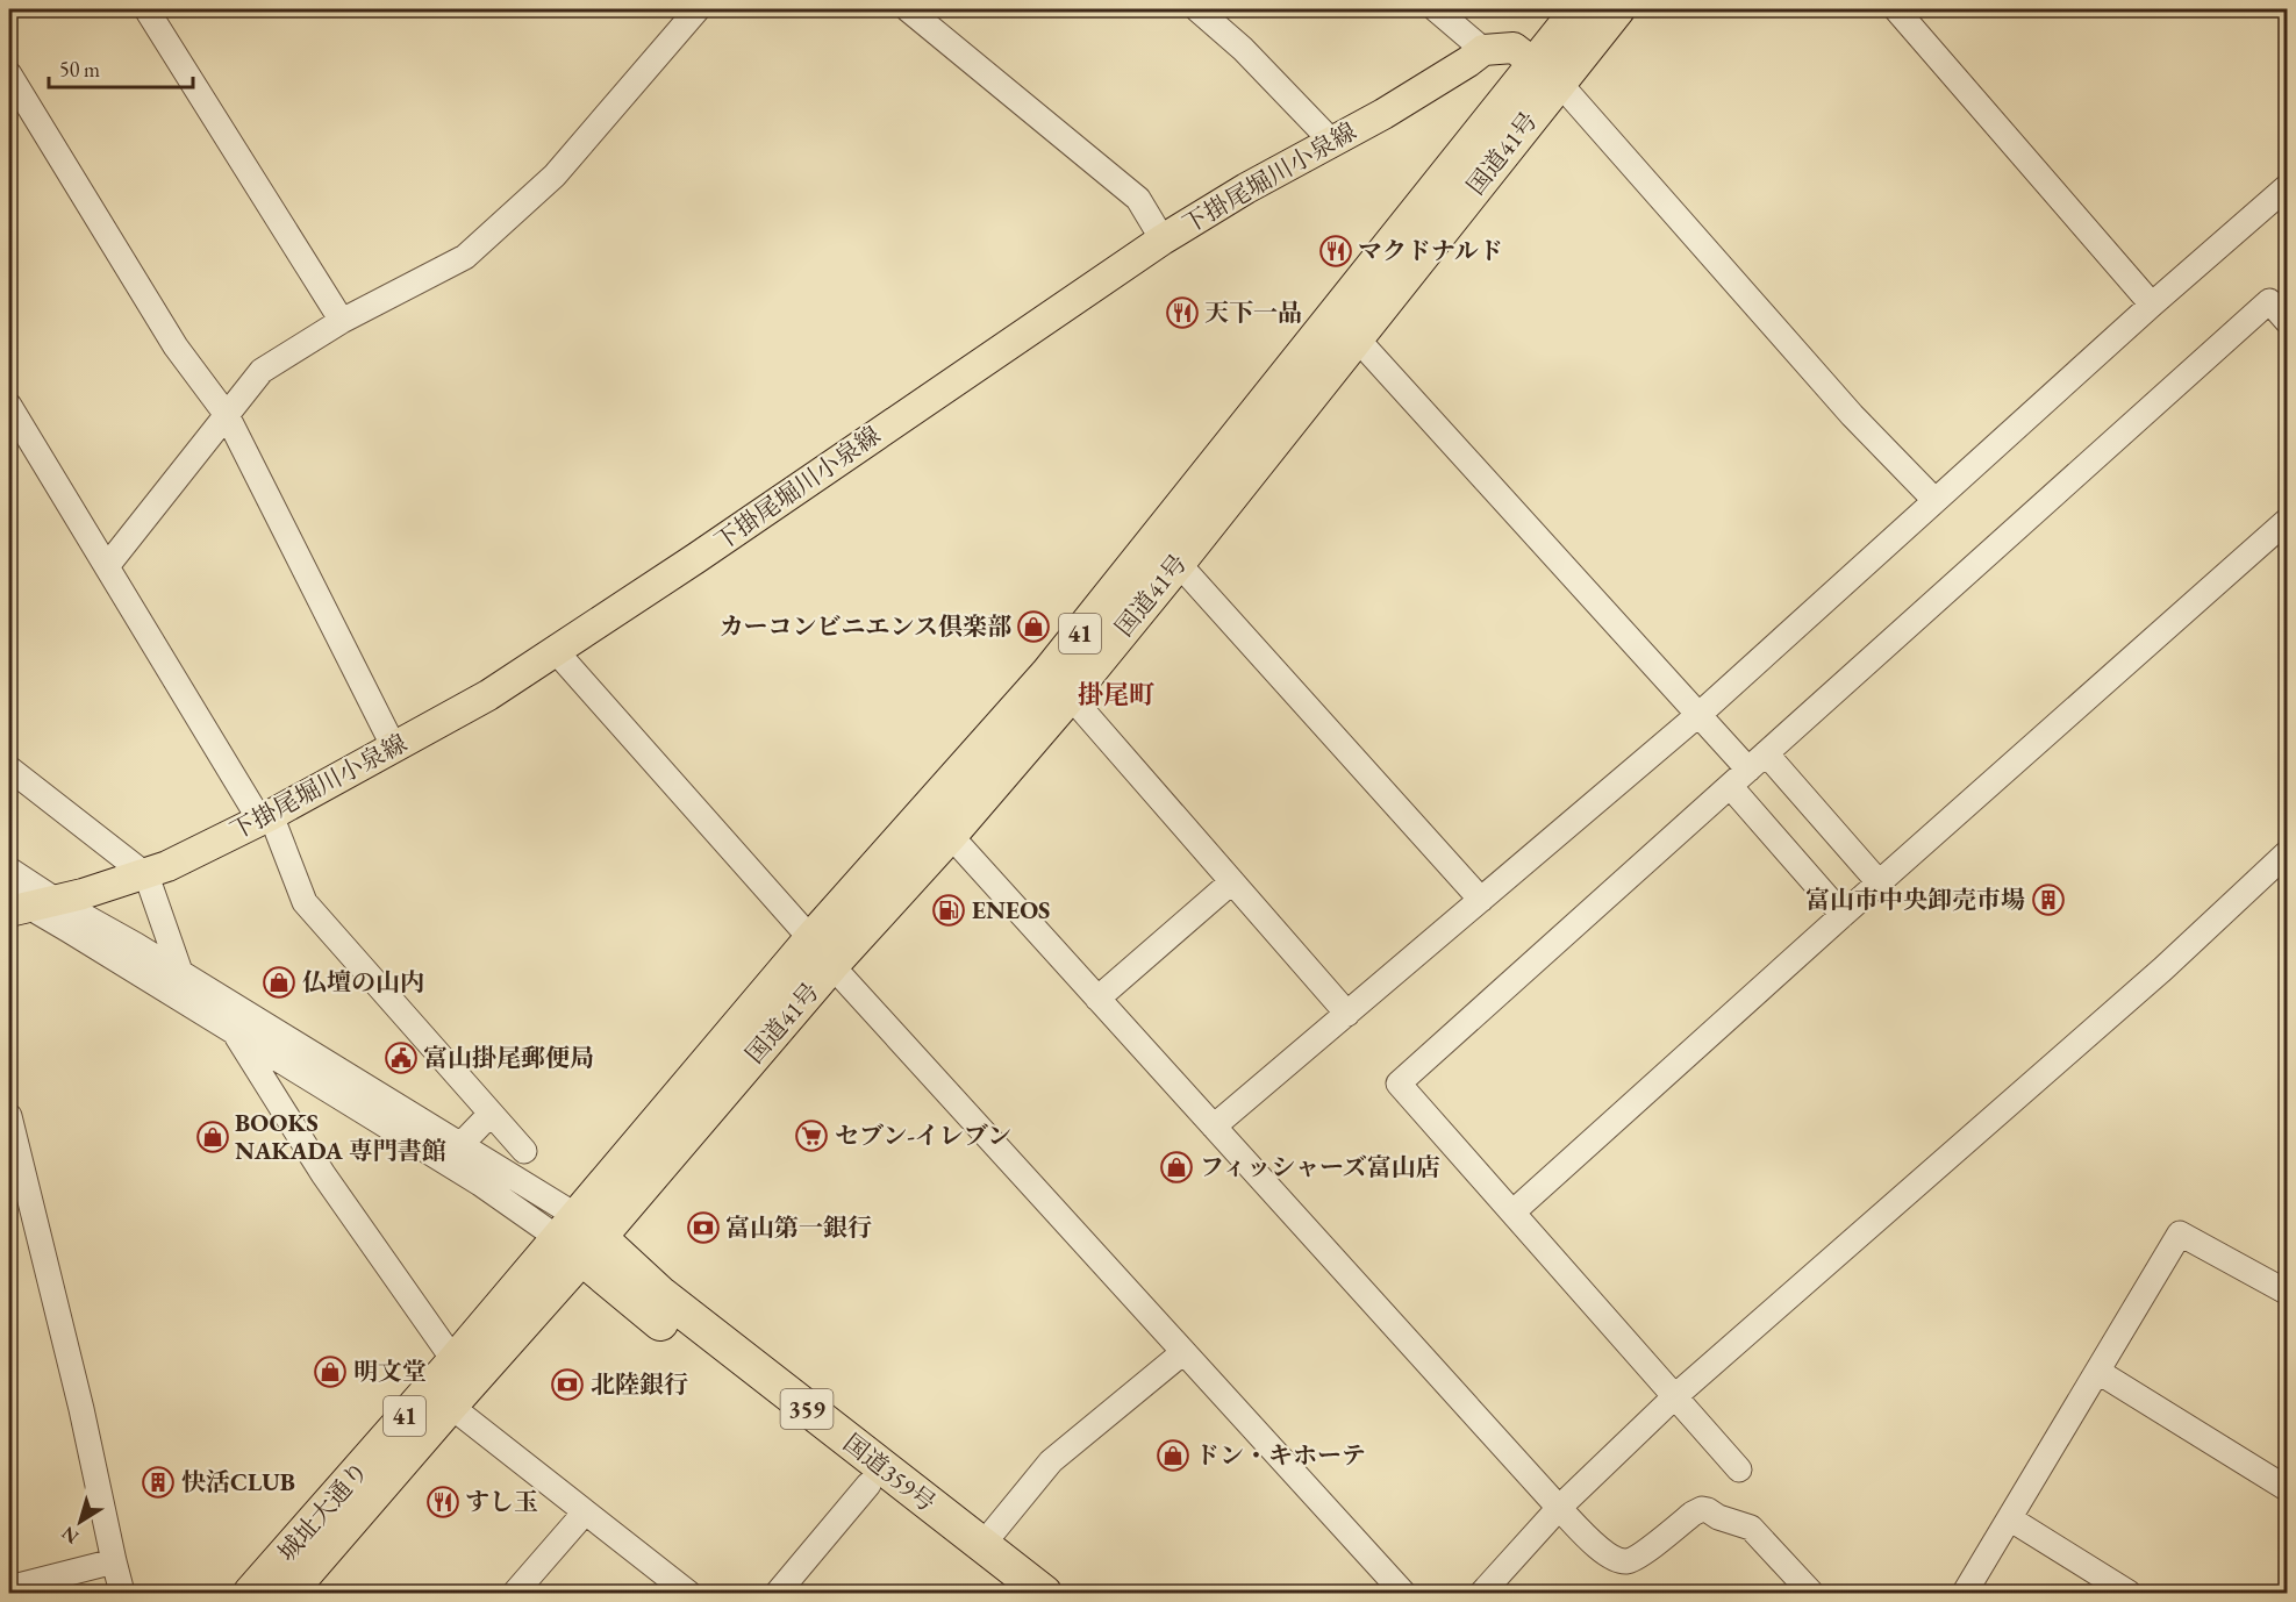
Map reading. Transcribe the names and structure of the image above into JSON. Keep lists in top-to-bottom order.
{
  "streets": {
    "highway": [
      "国道41号",
      "41",
      "359",
      "国道359号",
      "城址大通り"
    ],
    "main road": ["下掛尾堀川小泉線"]
  },
  "crossings": [
    ["国道41号", "国道359号"],
    ["国道41号", "城址大通り"],
    ["国道359号", "城址大通り"]
  ],
  "districts": ["掛尾町"],
  "places": {
    "restaurant": ["マクドナルド", "天下一品", "すし玉"],
    "shop": [
      "カーコンビニエンス倶楽部",
      "仏壇の山内",
      "BOOKS NAKADA 専門書館",
      "フィッシャーズ富山店",
      "明文堂",
      "ドン・キホーテ"
    ],
    "building": ["富山市中央卸売市場", "快活CLUB"],
    "fuel station": ["ENEOS"],
    "public building": ["富山掛尾郵便局"],
    "supermarket": ["セブン-イレブン"],
    "bank": ["富山第一銀行", "北陸銀行"]
  },
  "scale_bar": "50 m",
  "north": "bottom left"
}
